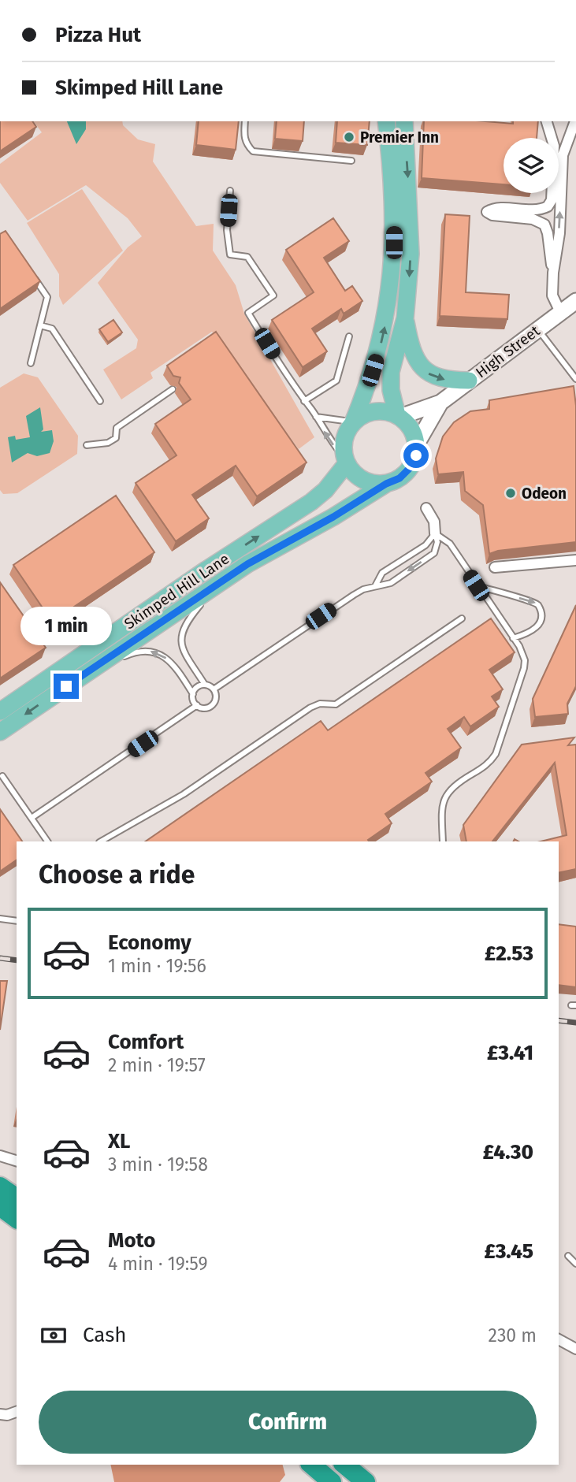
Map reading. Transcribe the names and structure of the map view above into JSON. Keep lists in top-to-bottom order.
{
  "streets": {
    "main road": ["Skimped Hill Lane"],
    "street": ["High Street"]
  },
  "crossings": [
    ["High Street", "Skimped Hill Lane"]
  ],
  "places": ["Premier Inn", "Odeon"],
  "page": {
    "banner": ["Pizza Hut", "Skimped Hill Lane"],
    "bubble": "1 min",
    "heading": "Choose a ride",
    "list": [
      {
        "name": "Economy",
        "note": "1 min · 19:56",
        "value": "£2.53"
      },
      {
        "name": "Comfort",
        "note": "2 min · 19:57",
        "value": "£3.41"
      },
      {
        "name": "XL",
        "note": "3 min · 19:58",
        "value": "£4.30"
      },
      {
        "name": "Moto",
        "note": "4 min · 19:59",
        "value": "£3.45"
      }
    ],
    "pay": ["Cash", "230 m"],
    "buttons": "Confirm"
  }
}
